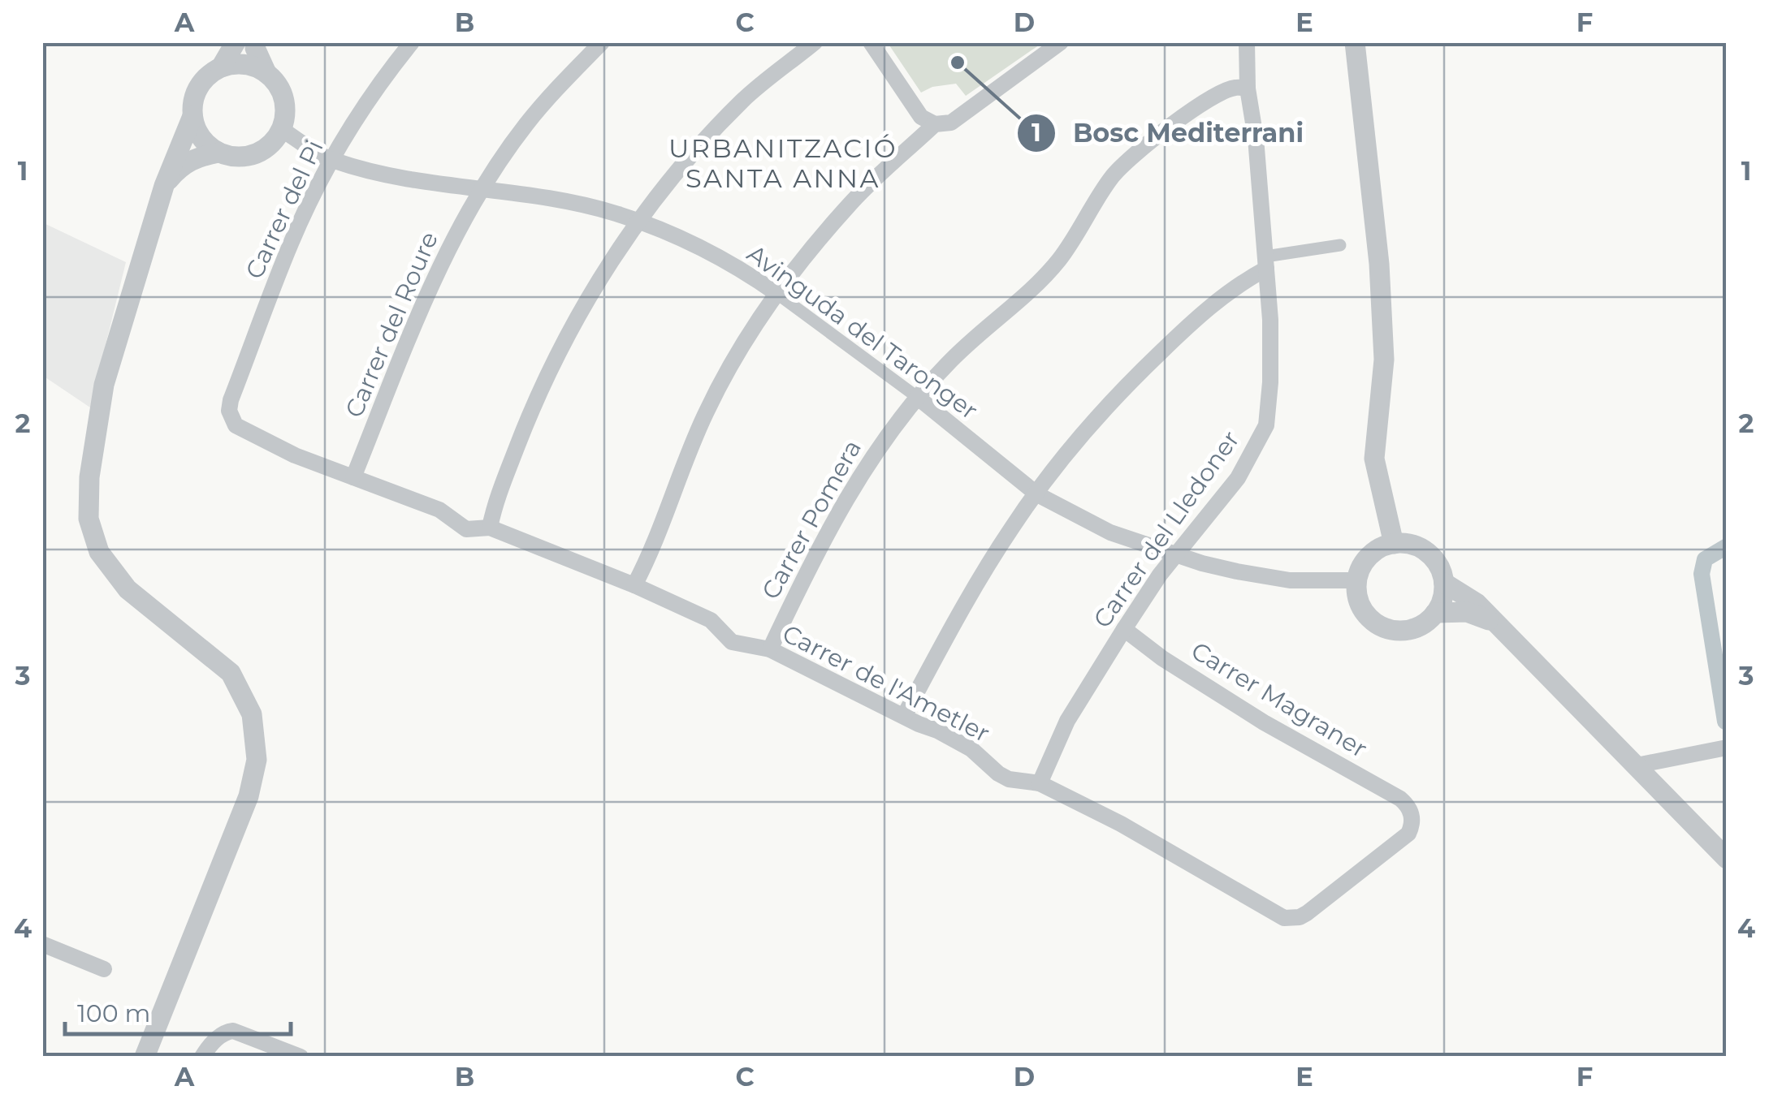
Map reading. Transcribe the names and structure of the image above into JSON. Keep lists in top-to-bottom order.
{
  "streets": {
    "street": [
      "Carrer del Pi",
      "Carrer del Roure",
      "Avinguda del Taronger",
      "Carrer Pomera",
      "Carrer del Lledoner",
      "Carrer de l'Ametler",
      "Carrer Magraner"
    ]
  },
  "crossings": [
    ["Carrer del Pi", "Avinguda del Taronger"],
    ["Carrer del Pi", "Carrer de l'Ametler"],
    ["Carrer del Roure", "Avinguda del Taronger"],
    ["Carrer del Roure", "Carrer de l'Ametler"],
    ["Avinguda del Taronger", "Carrer Pomera"],
    ["Avinguda del Taronger", "Carrer del Lledoner"],
    ["Carrer Pomera", "Carrer del Lledoner"],
    ["Carrer Pomera", "Carrer de l'Ametler"],
    ["Carrer del Lledoner", "Carrer de l'Ametler"],
    ["Carrer del Lledoner", "Carrer Magraner"],
    ["Carrer de l'Ametler", "Carrer Magraner"]
  ],
  "districts": ["URBANITZACIÓ SANTA ANNA"],
  "places": ["Bosc Mediterrani"],
  "scale_bar": "100 m",
  "grid": {
    "columns": [
      "A",
      "B",
      "C",
      "D",
      "E",
      "F"
    ],
    "rows": [
      "1",
      "2",
      "3",
      "4"
    ]
  }
}
